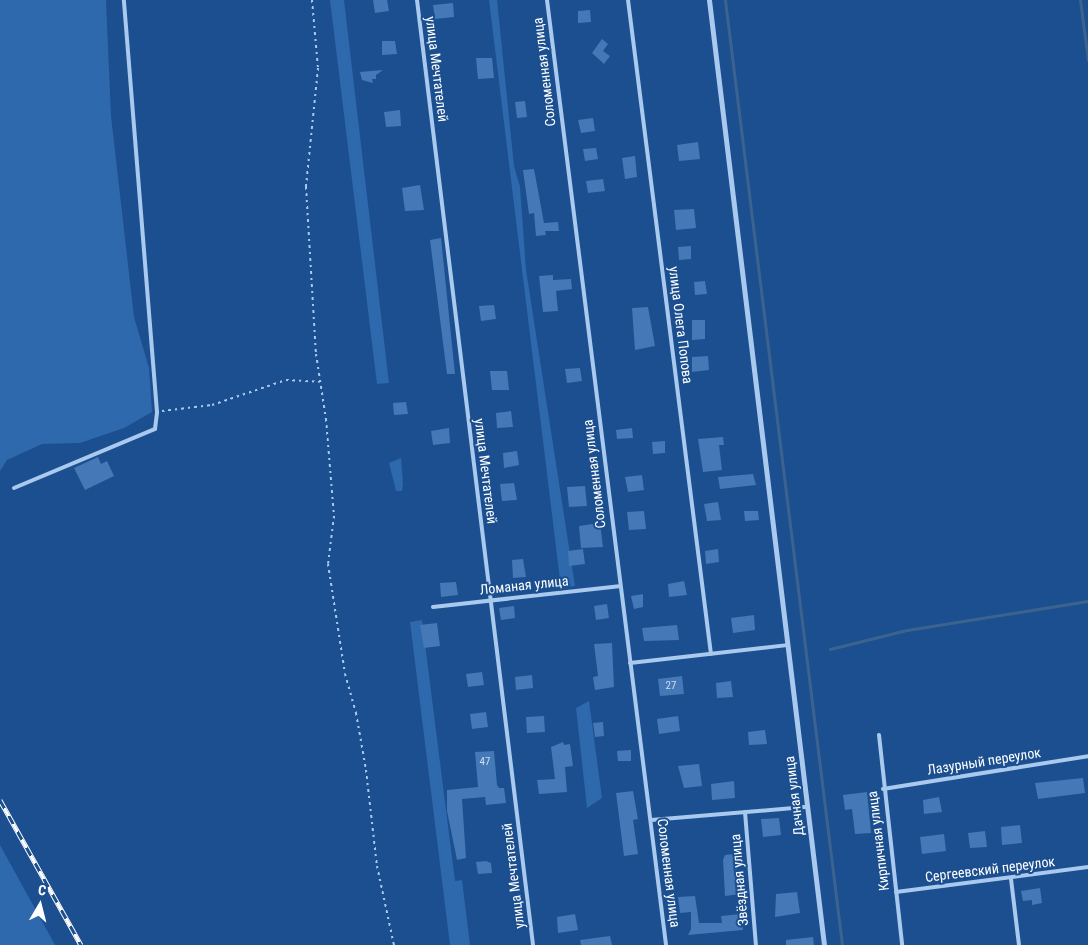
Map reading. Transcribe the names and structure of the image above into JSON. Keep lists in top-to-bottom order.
{
  "streets": {
    "street": ["Дачная улица"],
    "lane": [
      "улица Мечтателей",
      "Соломенная улица",
      "улица Олега Попова",
      "Ломаная улица",
      "Лазурный переулок",
      "Кирпичная улица",
      "Сергеевский переулок",
      "Звёздная улица"
    ]
  },
  "crossings": [
    ["улица Мечтателей", "Ломаная улица"],
    ["Соломенная улица", "Ломаная улица"],
    ["Лазурный переулок", "Кирпичная улица"],
    ["Кирпичная улица", "Сергеевский переулок"]
  ],
  "house_numbers": ["27", "47"],
  "north": "top"
}
